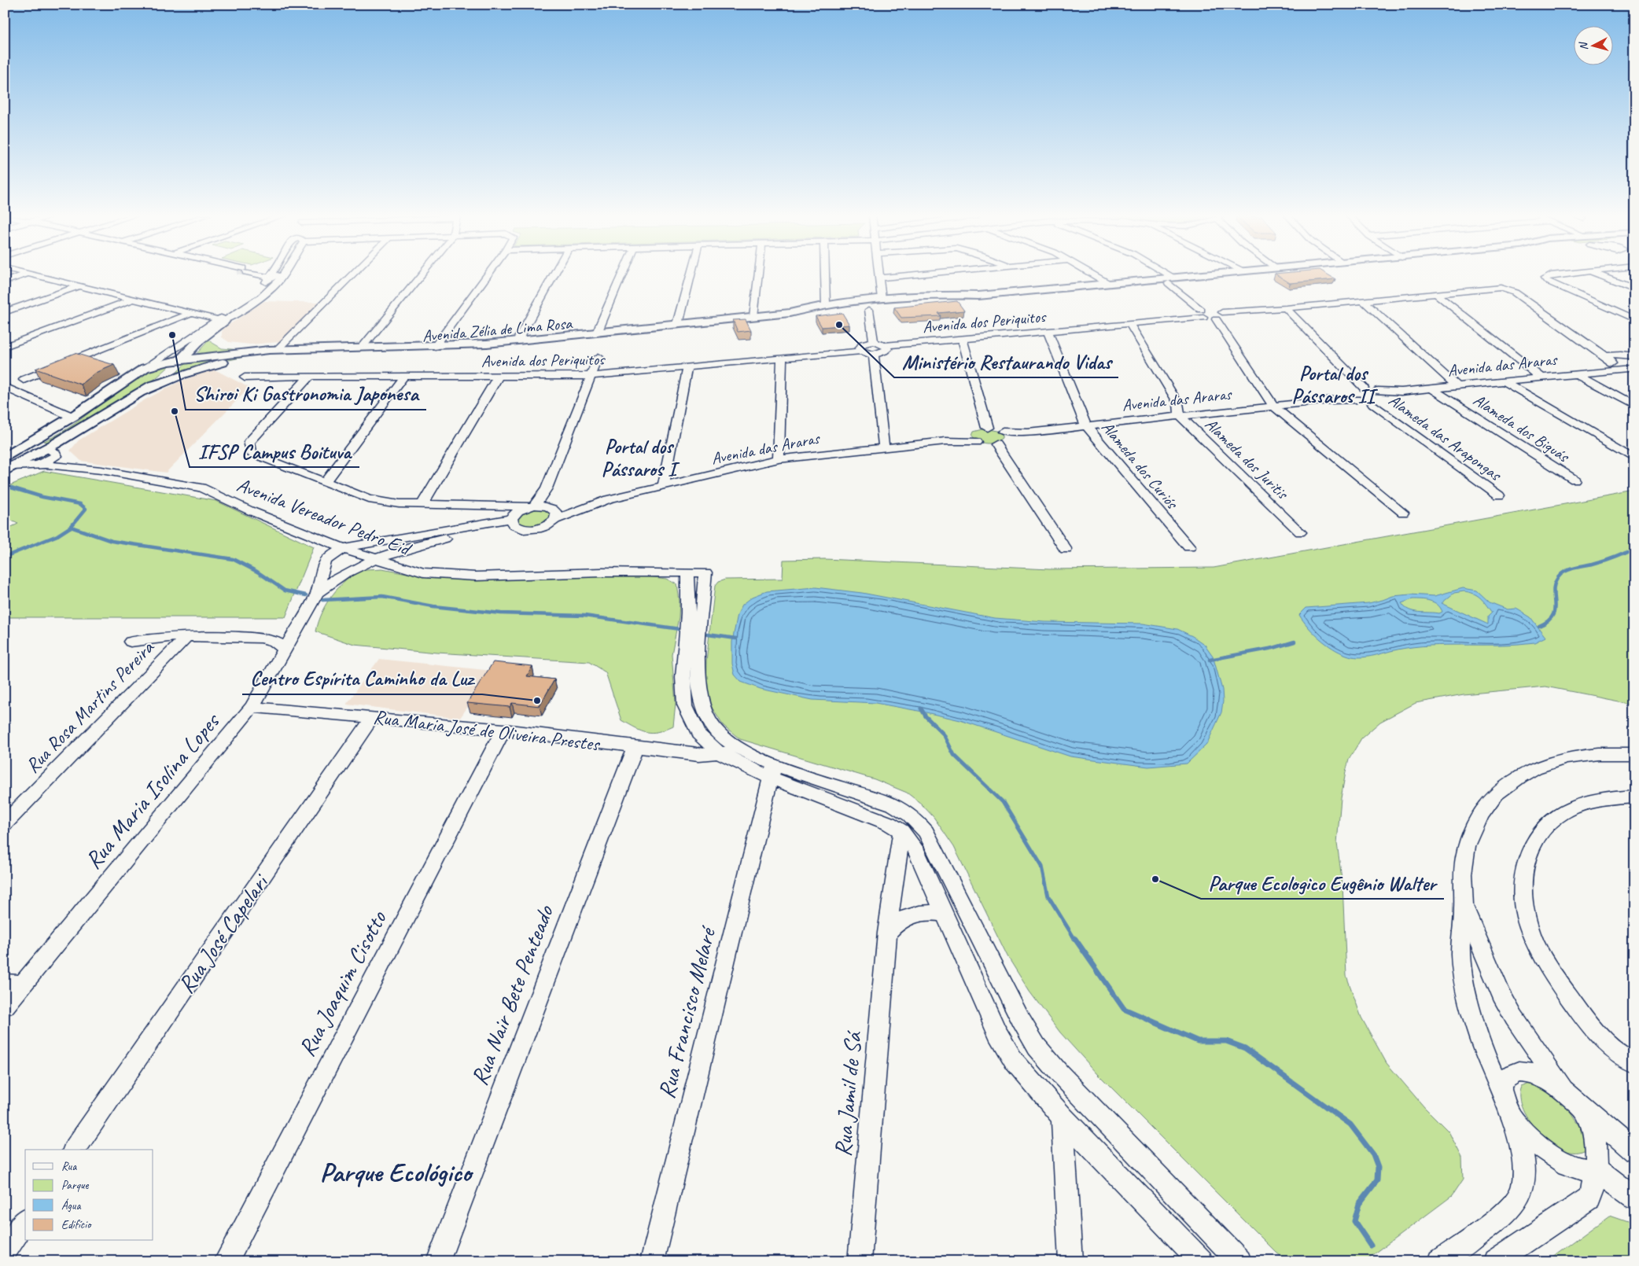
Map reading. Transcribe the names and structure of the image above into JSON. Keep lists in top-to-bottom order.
{
  "streets": {
    "main road": ["Avenida Zélia de Lima Rosa"],
    "street": [
      "Avenida dos Periquitos",
      "Avenida das Araras",
      "Alameda dos Biguás",
      "Alameda das Arapongas",
      "Alameda dos Juritis",
      "Alameda dos Curiós",
      "Avenida Vereador Pedro Eid",
      "Rua Rosa Martins Pereira",
      "Rua Maria José de Oliveira Prestes",
      "Rua Maria Isolina Lopes",
      "Rua José Capelari",
      "Rua Joaquim Cisotto",
      "Rua Nair Bete Penteado",
      "Rua Francisco Melaré",
      "Rua Jamil de Sá"
    ]
  },
  "crossings": [
    ["Avenida dos Periquitos", "Avenida das Araras"],
    ["Avenida dos Periquitos", "Alameda das Arapongas"],
    ["Avenida dos Periquitos", "Alameda dos Juritis"],
    ["Avenida dos Periquitos", "Alameda dos Curiós"],
    ["Avenida das Araras", "Alameda dos Biguás"],
    ["Avenida das Araras", "Alameda das Arapongas"],
    ["Avenida das Araras", "Alameda dos Juritis"],
    ["Avenida das Araras", "Alameda dos Curiós"],
    ["Avenida Vereador Pedro Eid", "Rua Maria José de Oliveira Prestes"],
    ["Avenida Vereador Pedro Eid", "Rua Maria Isolina Lopes"],
    ["Rua Maria José de Oliveira Prestes", "Rua Maria Isolina Lopes"],
    ["Rua Maria José de Oliveira Prestes", "Rua José Capelari"],
    ["Rua Maria José de Oliveira Prestes", "Rua Joaquim Cisotto"],
    ["Rua Maria José de Oliveira Prestes", "Rua Nair Bete Penteado"],
    ["Rua Maria José de Oliveira Prestes", "Rua Francisco Melaré"],
    ["Rua Maria José de Oliveira Prestes", "Rua Jamil de Sá"]
  ],
  "districts": ["Portal dos Pássaros II", "Portal dos Pássaros I", "Parque Ecológico"],
  "places": [
    "Ministério Restaurando Vidas",
    "Shiroi Ki Gastronomia Japonesa",
    "IFSP Campus Boituva",
    "Centro Espírita Caminho da Luz",
    "Parque Ecologico Eugênio Walter"
  ],
  "legend": [
    "Rua",
    "Parque",
    "Água",
    "Edifício"
  ],
  "north": "left"
}
